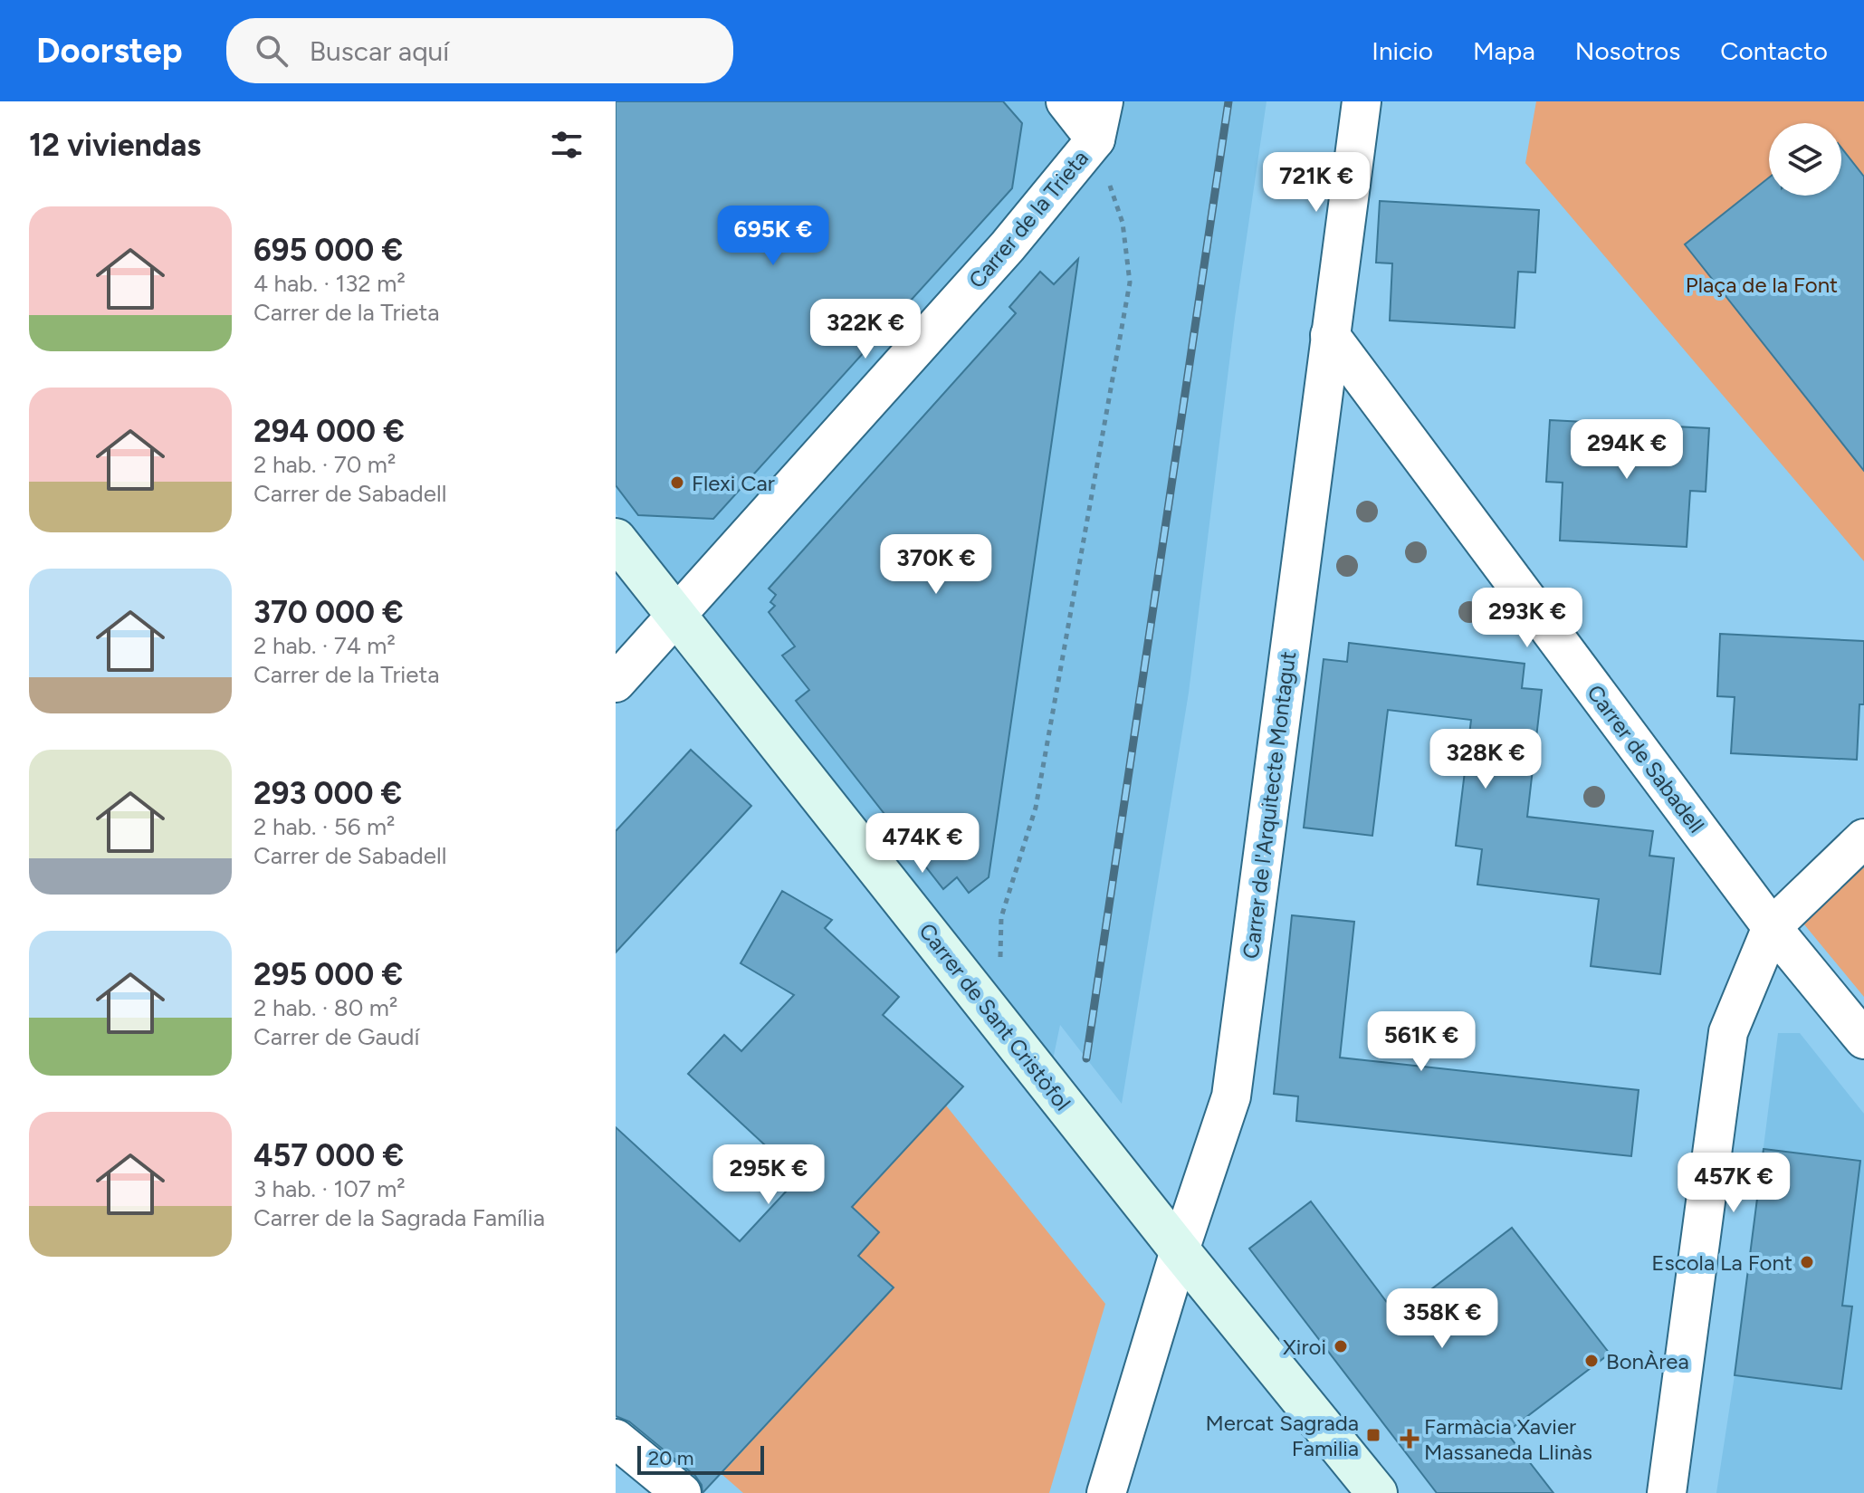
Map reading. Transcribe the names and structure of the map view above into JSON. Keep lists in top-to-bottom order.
{
  "streets": {
    "street": [
      "Carrer de la Trieta",
      "Carrer de Sabadell",
      "Carrer de l'Arquitecte Montagut",
      "Carrer de Sant Cristòfol"
    ]
  },
  "crossings": [
    ["Carrer de la Trieta", "Carrer de Sant Cristòfol"],
    ["Carrer de Sabadell", "Carrer de l'Arquitecte Montagut"],
    ["Carrer de l'Arquitecte Montagut", "Carrer de Sant Cristòfol"]
  ],
  "parks": ["Plaça de la Font"],
  "places": {
    "other": [
      "Flexi Car",
      "Escola La Font",
      "Xiroi",
      "BonÀrea"
    ],
    "transit": ["Mercat Sagrada Familia"],
    "health": ["Farmàcia Xavier Massaneda Llinàs"]
  },
  "scale_bar": "20 m",
  "page": {
    "header": "Doorstep",
    "search": "Buscar aquí",
    "nav": [
      "Inicio",
      "Mapa",
      "Nosotros",
      "Contacto"
    ],
    "heading": "12 viviendas",
    "price": [
      "721K €",
      "695K €",
      "322K €",
      "294K €",
      "370K €",
      "293K €",
      "328K €",
      "474K €",
      "561K €",
      "295K €",
      "457K €",
      "358K €"
    ],
    "list": [
      {
        "name": "695 000 €",
        "note": "4 hab. · 132 m² · Carrer de la Trieta"
      },
      {
        "name": "294 000 €",
        "note": "2 hab. · 70 m² · Carrer de Sabadell"
      },
      {
        "name": "370 000 €",
        "note": "2 hab. · 74 m² · Carrer de la Trieta"
      },
      {
        "name": "293 000 €",
        "note": "2 hab. · 56 m² · Carrer de Sabadell"
      },
      {
        "name": "295 000 €",
        "note": "2 hab. · 80 m² · Carrer de Gaudí"
      },
      {
        "name": "457 000 €",
        "note": "3 hab. · 107 m² · Carrer de la Sagrada Família"
      }
    ],
    "scale": "20 m"
  }
}
